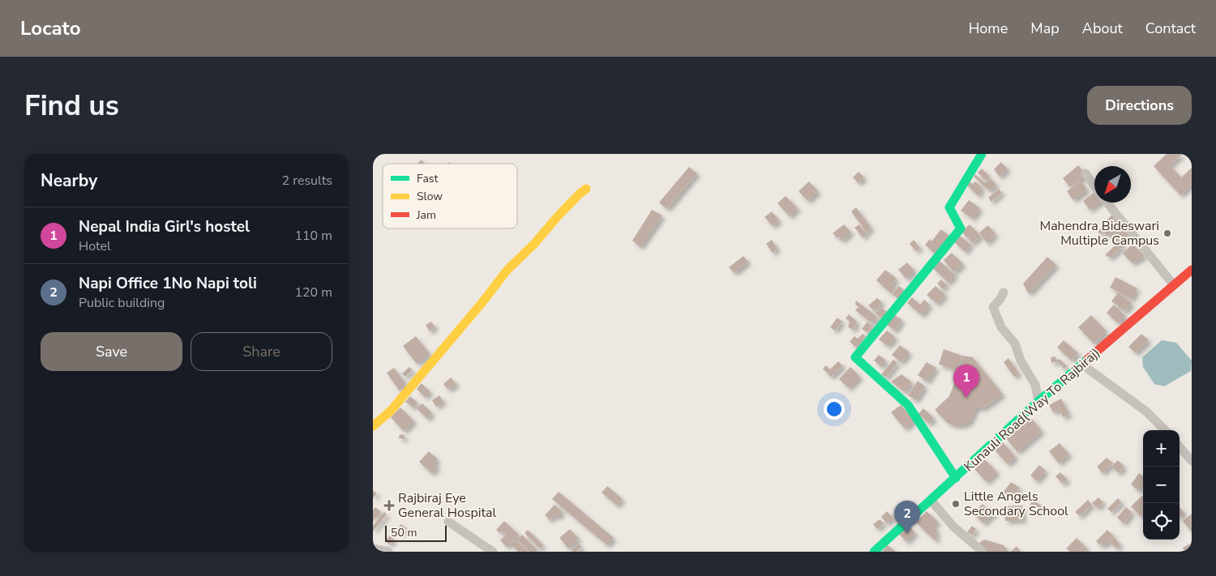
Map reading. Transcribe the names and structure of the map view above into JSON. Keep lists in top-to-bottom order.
{
  "streets": {
    "street": ["Kunauli Road(Way To Rajbiraj)"]
  },
  "places": {
    "other": ["Mahendra Bideswari Multiple Campus", "Little Angels Secondary School"],
    "health": ["Rajbiraj Eye General Hospital"]
  },
  "legend": ["Fast", "Slow", "Jam"],
  "scale_bar": "50 m",
  "north": "bottom left",
  "page": {
    "header": "Locato",
    "nav": [
      "Home",
      "Map",
      "About",
      "Contact"
    ],
    "buttons": [
      "Directions",
      ["Save", "Share"]
    ],
    "title": "Find us",
    "heading": ["Nearby", "2 results"],
    "list": [
      {
        "mark": "1",
        "name": "Nepal India Girl's hostel",
        "note": "Hotel",
        "value": "110 m"
      },
      {
        "mark": "2",
        "name": "Napi Office 1No Napi toli",
        "note": "Public building",
        "value": "120 m"
      }
    ],
    "pins": ["1", "2"],
    "map_buttons": ["+", "−"],
    "scale": "50 m"
  }
}
